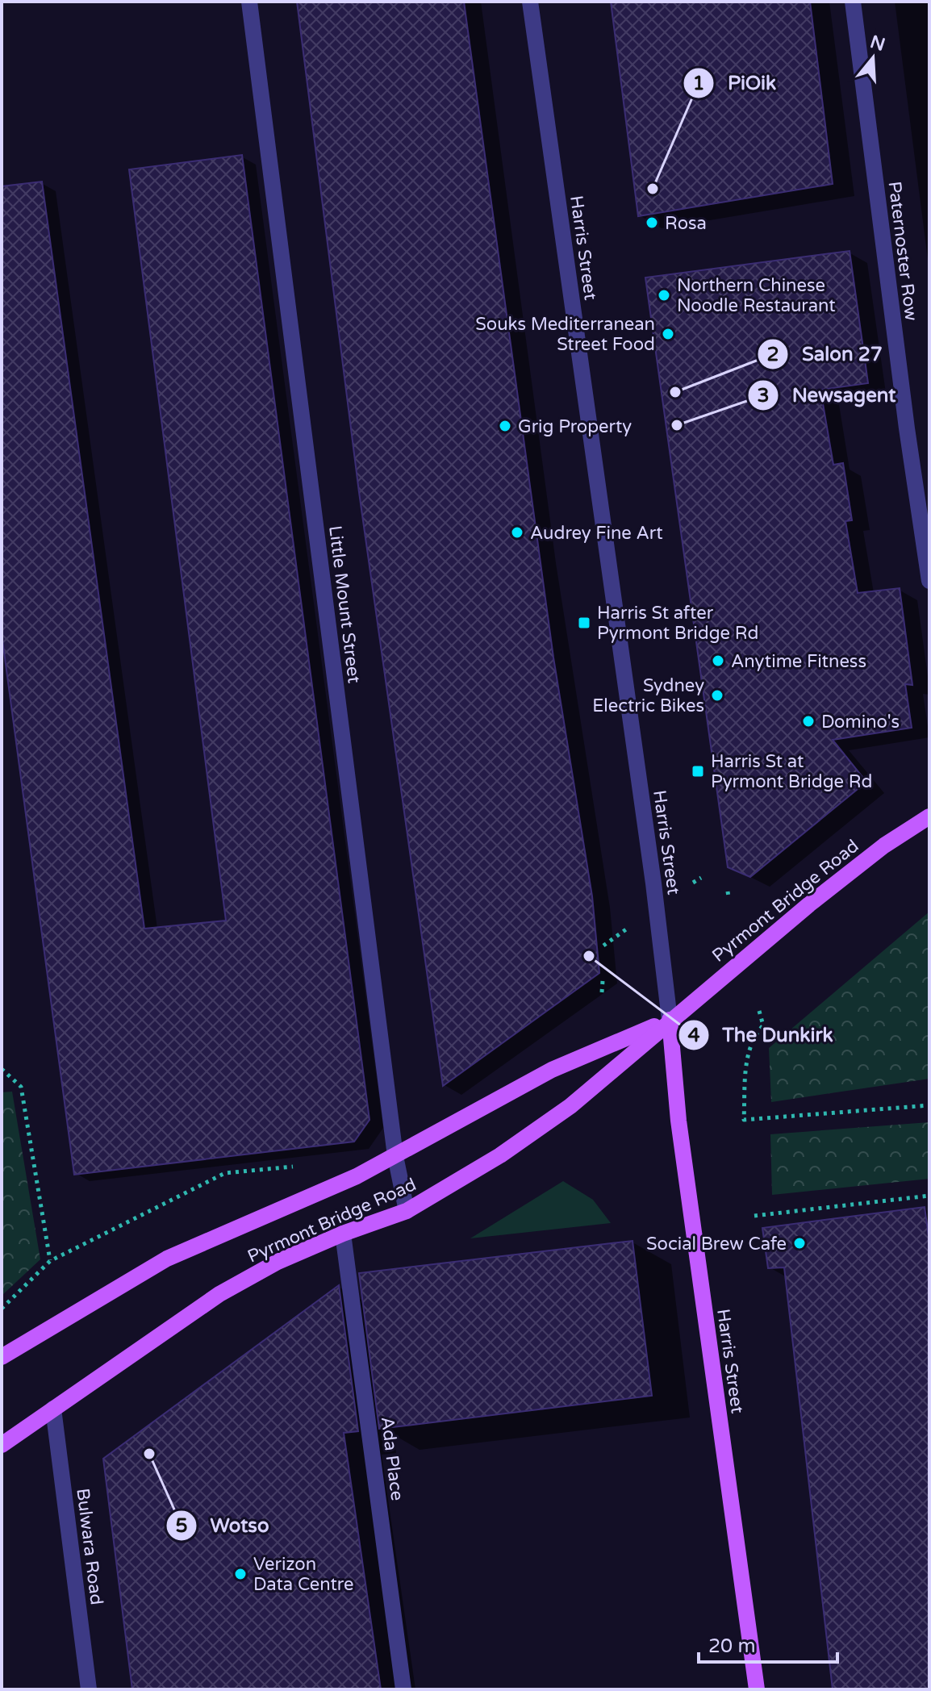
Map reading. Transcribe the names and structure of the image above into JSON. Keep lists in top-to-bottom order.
{
  "streets": {
    "main road": ["Harris Street", "Pyrmont Bridge Road"],
    "street": [
      "Paternoster Row",
      "Little Mount Street",
      "Ada Place",
      "Bulwara Road"
    ]
  },
  "crossings": [
    ["Harris Street", "Pyrmont Bridge Road"],
    ["Little Mount Street", "Pyrmont Bridge Road"],
    ["Pyrmont Bridge Road", "Ada Place"],
    ["Pyrmont Bridge Road", "Bulwara Road"]
  ],
  "places": {
    "other": [
      "PiOik",
      "Rosa",
      "Northern Chinese Noodle Restaurant",
      "Souks Mediterranean Street Food",
      "Salon 27",
      "Newsagent",
      "Grig Property",
      "Audrey Fine Art",
      "Anytime Fitness",
      "Sydney Electric Bikes",
      "Domino's",
      "The Dunkirk",
      "Social Brew Cafe",
      "Wotso",
      "Verizon Data Centre"
    ],
    "transit": ["Harris St after Pyrmont Bridge Rd", "Harris St at Pyrmont Bridge Rd"]
  },
  "scale_bar": "20 m",
  "north": "top"
}
